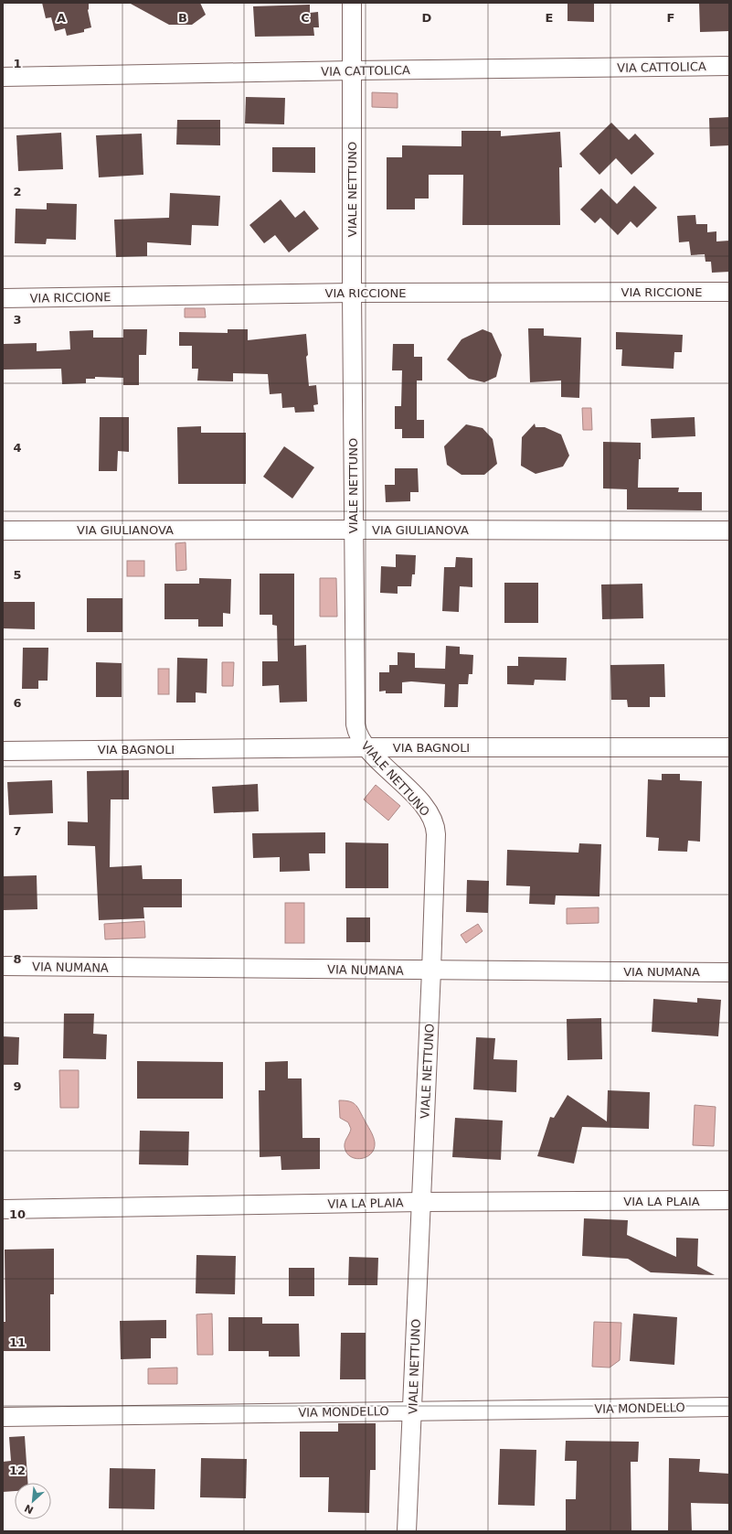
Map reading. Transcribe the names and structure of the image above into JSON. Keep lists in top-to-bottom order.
{
  "streets": {
    "street": [
      "VIA CATTOLICA",
      "VIALE NETTUNO",
      "VIA RICCIONE",
      "VIA GIULIANOVA",
      "VIA BAGNOLI",
      "VIA NUMANA",
      "VIA LA PLAIA",
      "VIA MONDELLO"
    ]
  },
  "crossings": [
    ["VIA CATTOLICA", "VIALE NETTUNO"],
    ["VIALE NETTUNO", "VIA RICCIONE"],
    ["VIALE NETTUNO", "VIA GIULIANOVA"],
    ["VIALE NETTUNO", "VIA BAGNOLI"],
    ["VIALE NETTUNO", "VIA NUMANA"],
    ["VIALE NETTUNO", "VIA LA PLAIA"],
    ["VIALE NETTUNO", "VIA MONDELLO"]
  ],
  "north": "bottom left",
  "grid": {
    "columns": [
      "A",
      "B",
      "C",
      "D",
      "E",
      "F"
    ],
    "rows": [
      "1",
      "2",
      "3",
      "4",
      "5",
      "6",
      "7",
      "8",
      "9",
      "10",
      "11",
      "12"
    ]
  }
}
